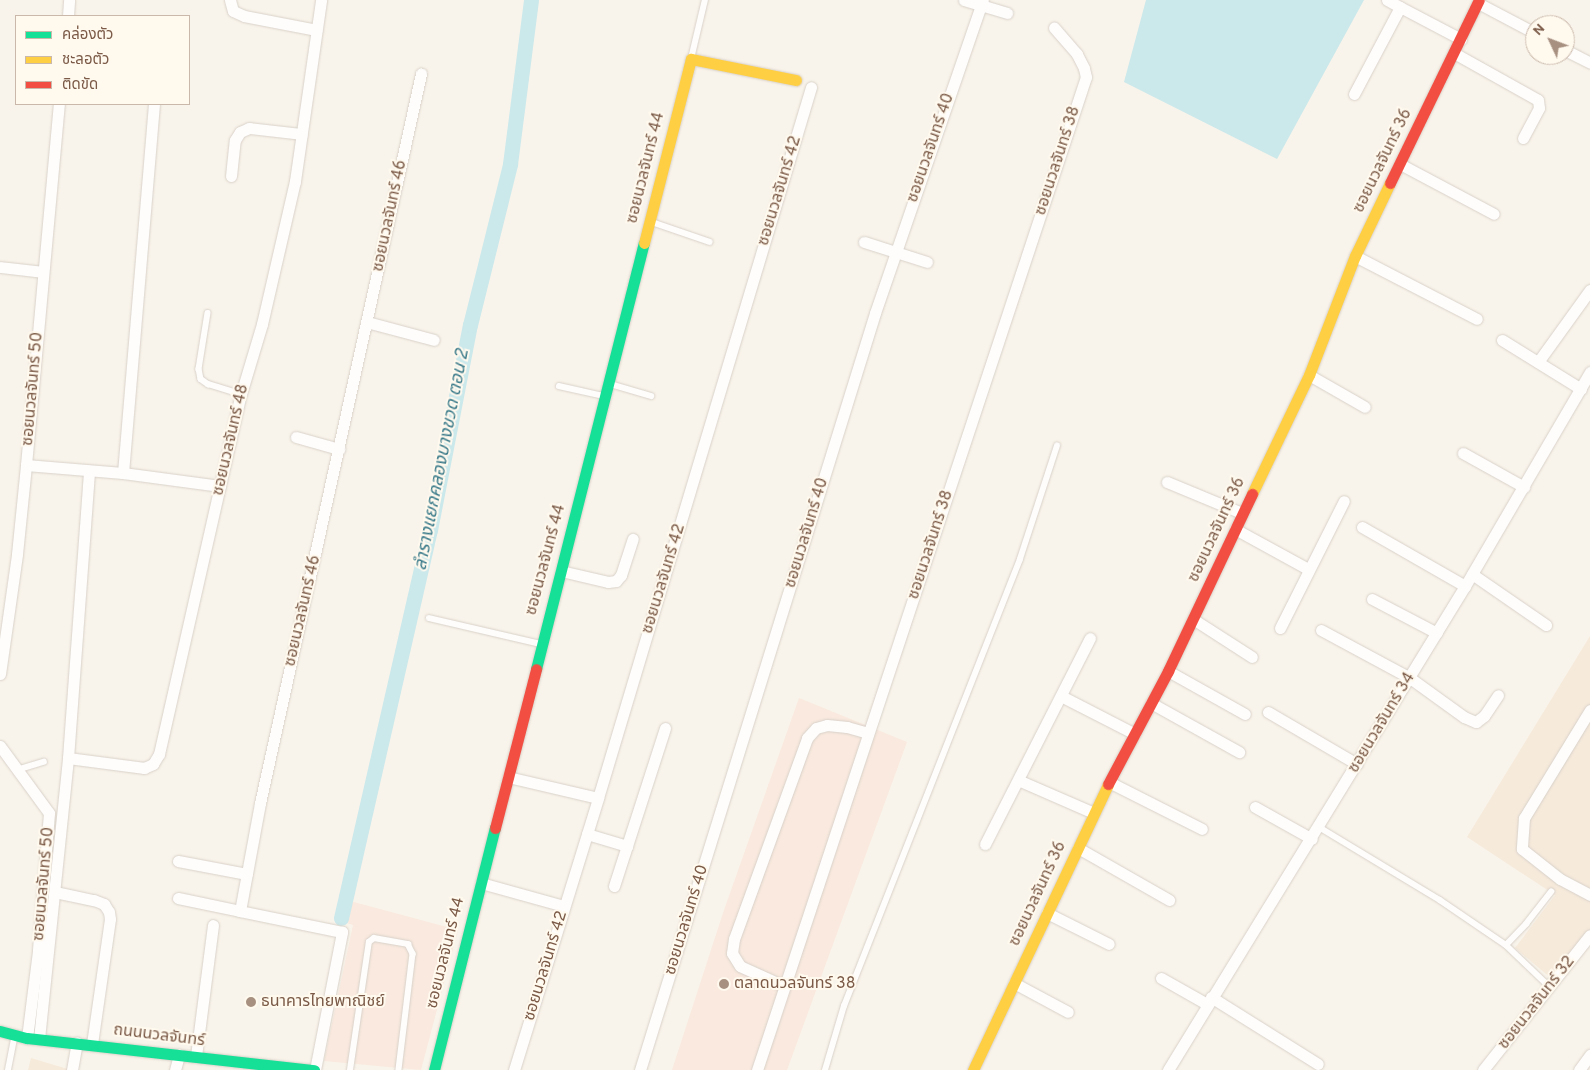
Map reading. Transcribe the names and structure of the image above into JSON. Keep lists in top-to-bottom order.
{
  "streets": {
    "street": [
      "ซอยนวลจันทร์ 40",
      "ซอยนวลจันทร์ 38",
      "ซอยนวลจันทร์ 36",
      "ซอยนวลจันทร์ 44",
      "ซอยนวลจันทร์ 42",
      "ซอยนวลจันทร์ 46",
      "ซอยนวลจันทร์ 50",
      "ซอยนวลจันทร์ 48",
      "ซอยนวลจันทร์ 34",
      "ซอยนวลจันทร์ 32",
      "ถนนนวลจันทร์"
    ]
  },
  "crossings": [
    ["ซอยนวลจันทร์ 50", "ถนนนวลจันทร์"]
  ],
  "water": ["ลำรางแยกคลองบางขวด ตอน 2"],
  "places": ["ตลาดนวลจันทร์ 38", "ธนาคารไทยพาณิชย์"],
  "legend": ["คล่องตัว", "ชะลอตัว", "ติดขัด"],
  "north": "top left"
}
